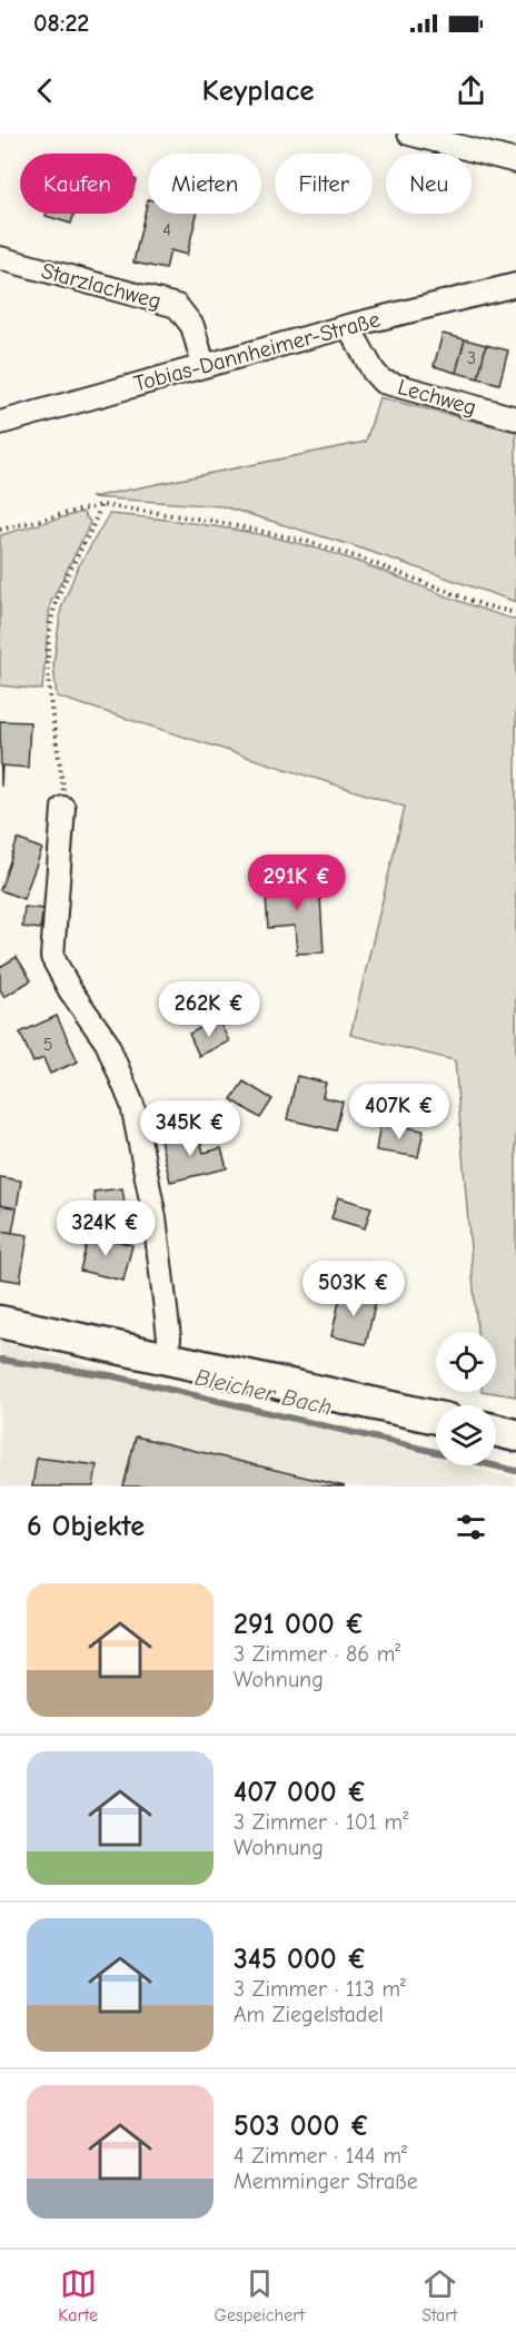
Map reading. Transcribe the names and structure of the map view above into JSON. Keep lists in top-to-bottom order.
{
  "streets": {
    "street": ["Starzlachweg", "Tobias-Dannheimer-Straße", "Lechweg"]
  },
  "crossings": [
    ["Starzlachweg", "Tobias-Dannheimer-Straße"],
    ["Tobias-Dannheimer-Straße", "Lechweg"]
  ],
  "water": ["Bleicher Bach"],
  "house_numbers": ["4", "3", "5"],
  "page": {
    "status": "08:22",
    "header": "Keyplace",
    "chip": [
      "Kaufen",
      "Mieten",
      "Filter",
      "Neu"
    ],
    "price": [
      "291K €",
      "262K €",
      "407K €",
      "345K €",
      "324K €",
      "503K €"
    ],
    "heading": "6 Objekte",
    "list": [
      {
        "name": "291 000 €",
        "note": "3 Zimmer · 86 m² · Wohnung"
      },
      {
        "name": "407 000 €",
        "note": "3 Zimmer · 101 m² · Wohnung"
      },
      {
        "name": "345 000 €",
        "note": "3 Zimmer · 113 m² · Am Ziegelstadel"
      },
      {
        "name": "503 000 €",
        "note": "4 Zimmer · 144 m² · Memminger Straße"
      }
    ],
    "tabs": ["Karte", "Gespeichert", "Start"]
  }
}
